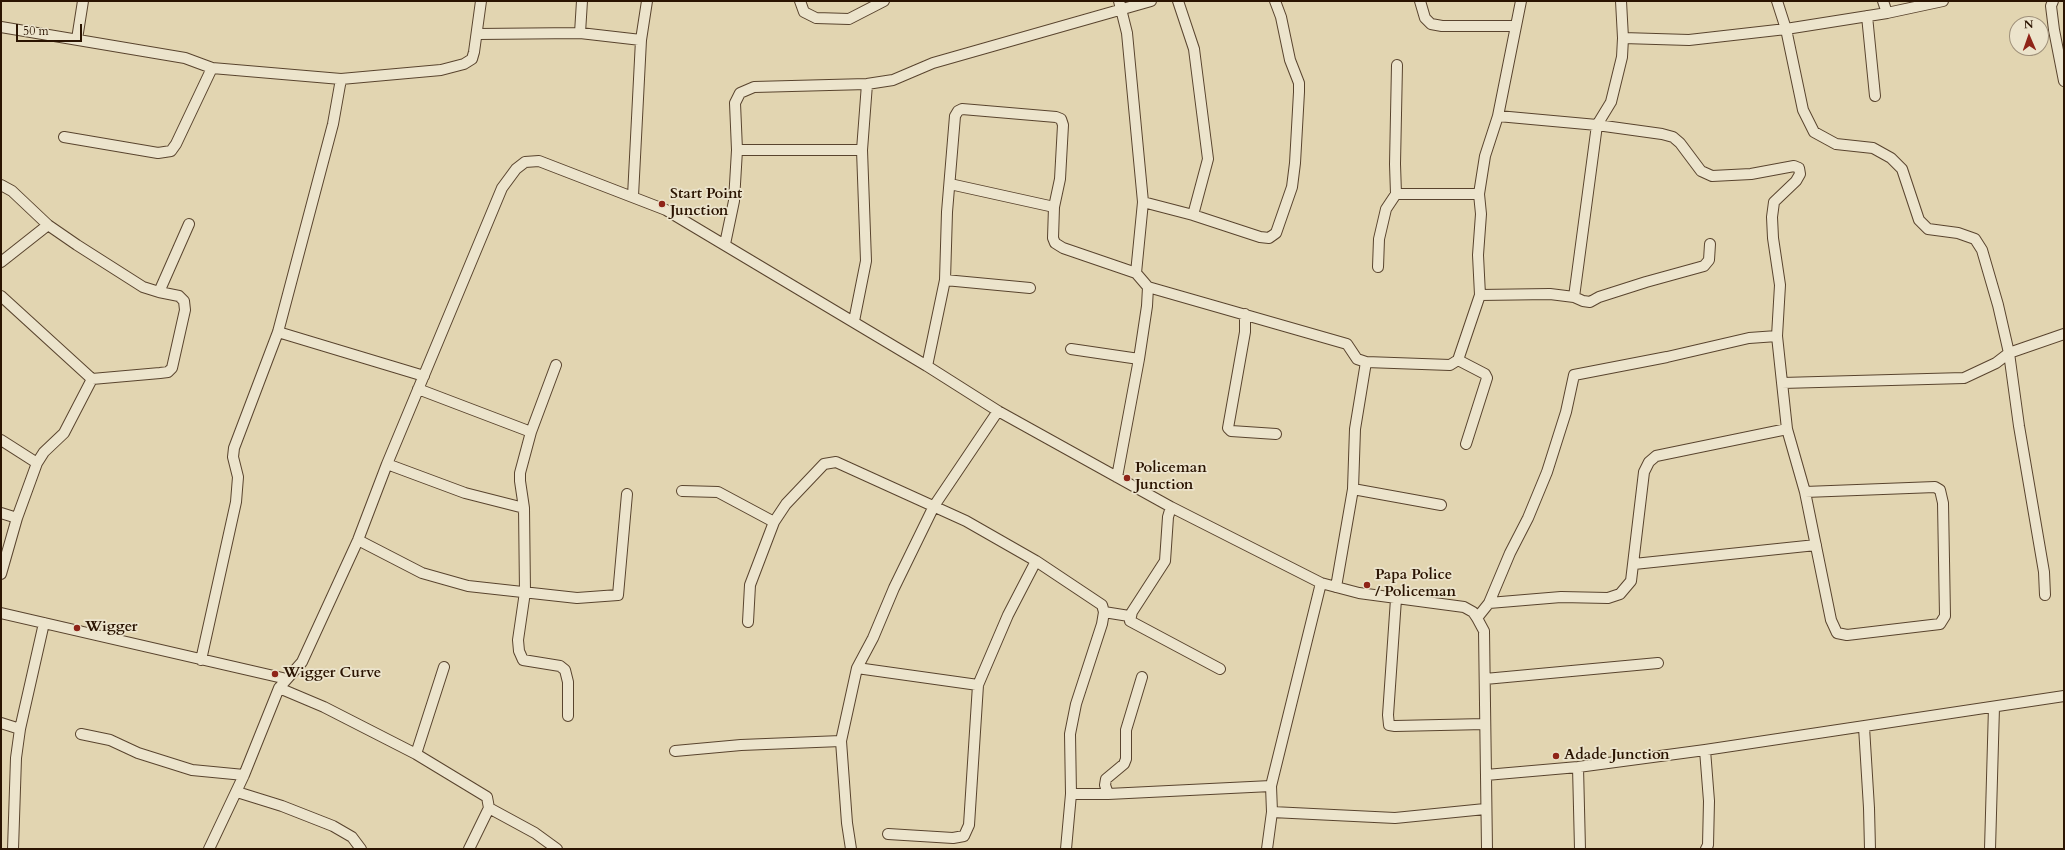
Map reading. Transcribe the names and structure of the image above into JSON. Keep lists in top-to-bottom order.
{
  "places": [
    "Start Point Junction",
    "Policeman Junction",
    "Papa Police / Policeman",
    "Wigger",
    "Wigger Curve",
    "Adade Junction"
  ],
  "scale_bar": "50 m",
  "north": "top"
}
